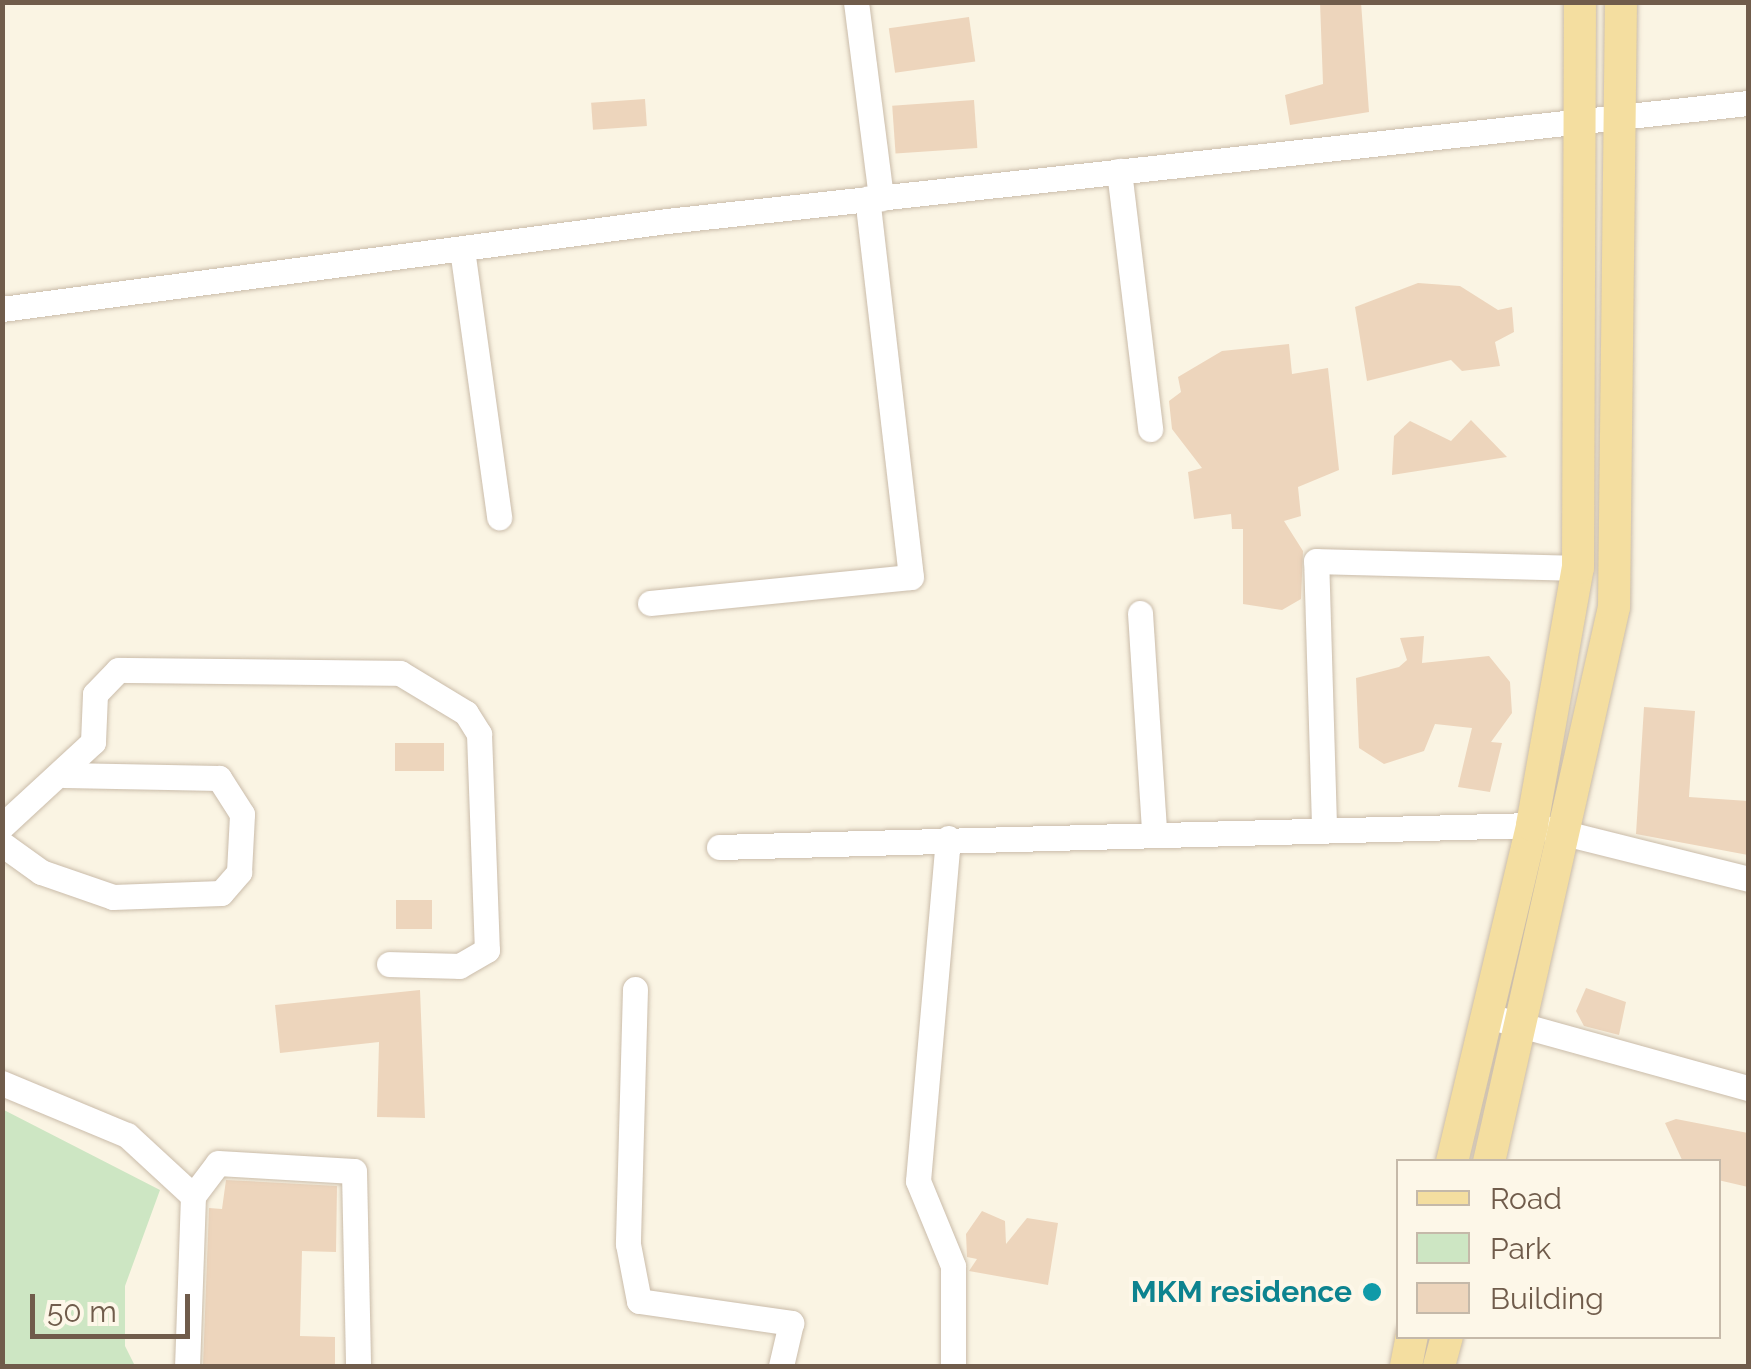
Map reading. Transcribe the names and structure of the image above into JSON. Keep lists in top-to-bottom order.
{
  "places": ["MKM residence"],
  "legend": ["Road", "Park", "Building"],
  "scale_bar": "50 m"
}
